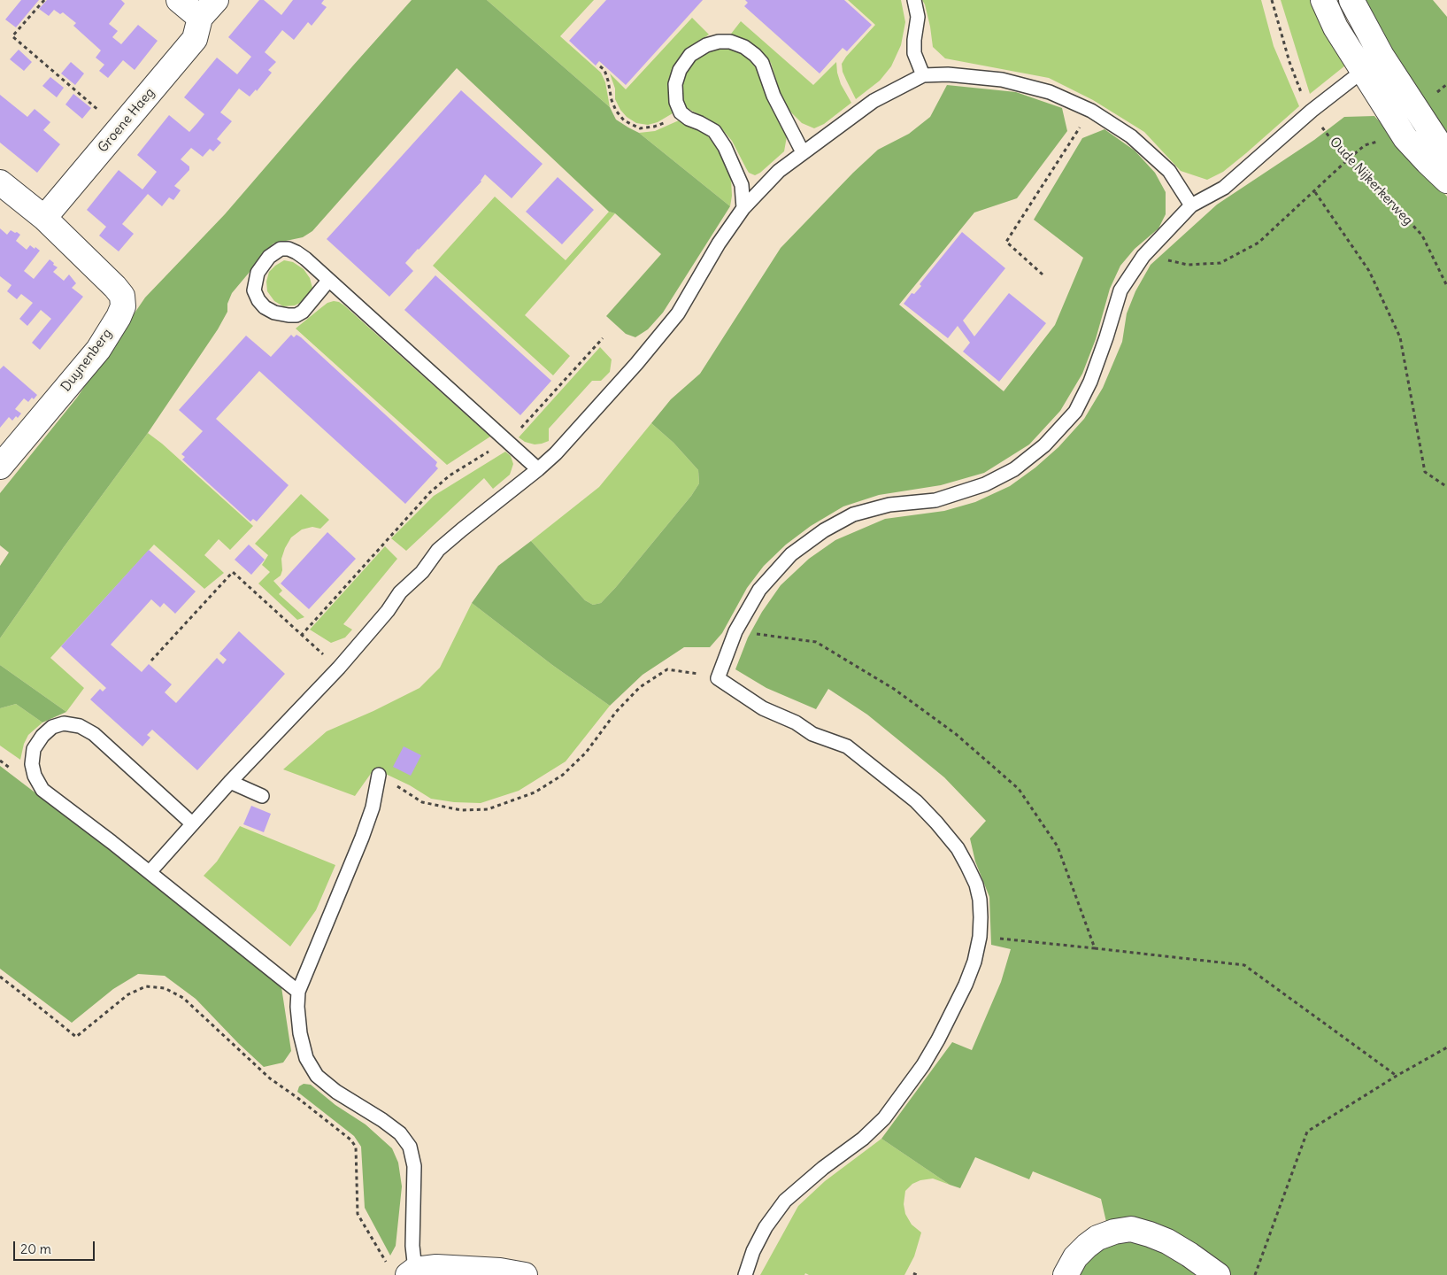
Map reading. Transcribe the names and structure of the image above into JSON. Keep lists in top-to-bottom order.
{
  "streets": {
    "street": ["Groene Haeg", "Duynenberg"],
    "path": ["Oude Nijkerkerweg"]
  },
  "crossings": [
    ["Groene Haeg", "Duynenberg"]
  ],
  "scale_bar": "20 m"
}
